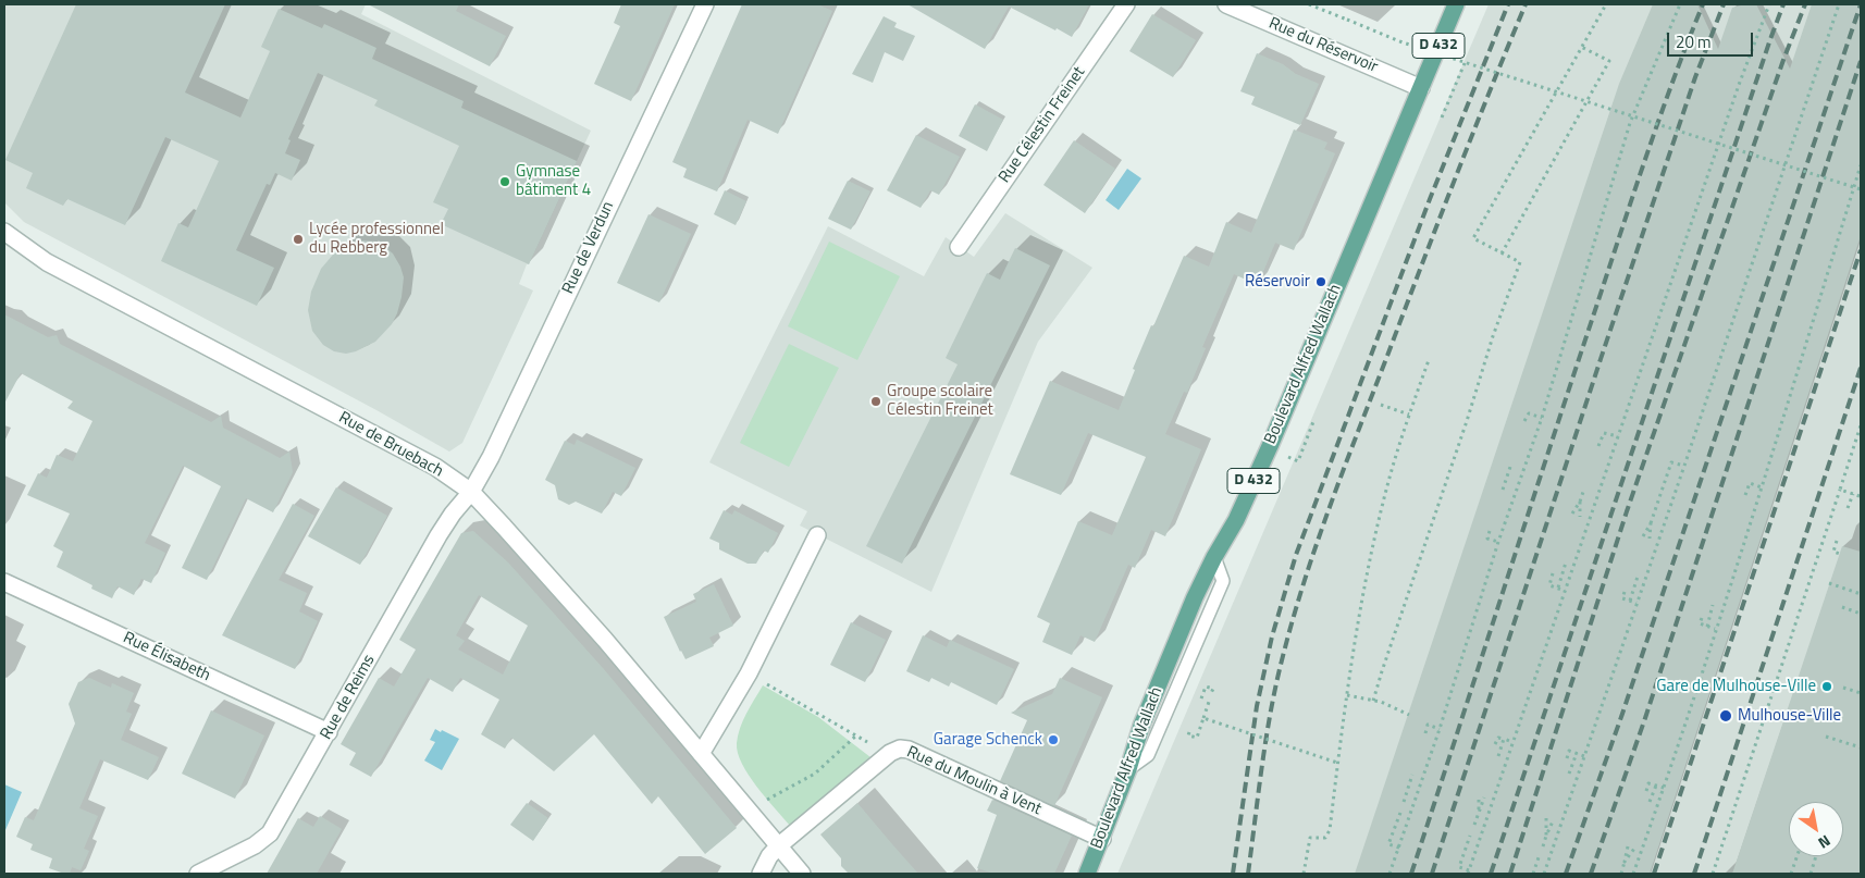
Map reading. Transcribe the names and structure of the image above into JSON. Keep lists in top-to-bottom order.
{
  "streets": {
    "main road": ["D 432", "Boulevard Alfred Wallach"],
    "street": [
      "Rue du Réservoir",
      "Rue Célestin Freinet",
      "Rue de Verdun",
      "Rue de Bruebach",
      "Rue Élisabeth",
      "Rue de Reims",
      "Rue du Moulin à Vent"
    ]
  },
  "crossings": [
    ["Rue du Réservoir", "Boulevard Alfred Wallach"],
    ["Rue de Verdun", "Rue de Bruebach"],
    ["Rue de Verdun", "Rue de Reims"],
    ["Boulevard Alfred Wallach", "Rue du Moulin à Vent"],
    ["Rue de Bruebach", "Rue de Reims"],
    ["Rue de Bruebach", "Rue du Moulin à Vent"],
    ["Rue Élisabeth", "Rue de Reims"]
  ],
  "places": [
    "Gymnase bâtiment 4",
    "Lycée professionnel du Rebberg",
    "Réservoir",
    "Groupe scolaire Célestin Freinet",
    "Gare de Mulhouse-Ville",
    "Mulhouse-Ville",
    "Garage Schenck"
  ],
  "scale_bar": "20 m",
  "north": "bottom right"
}
